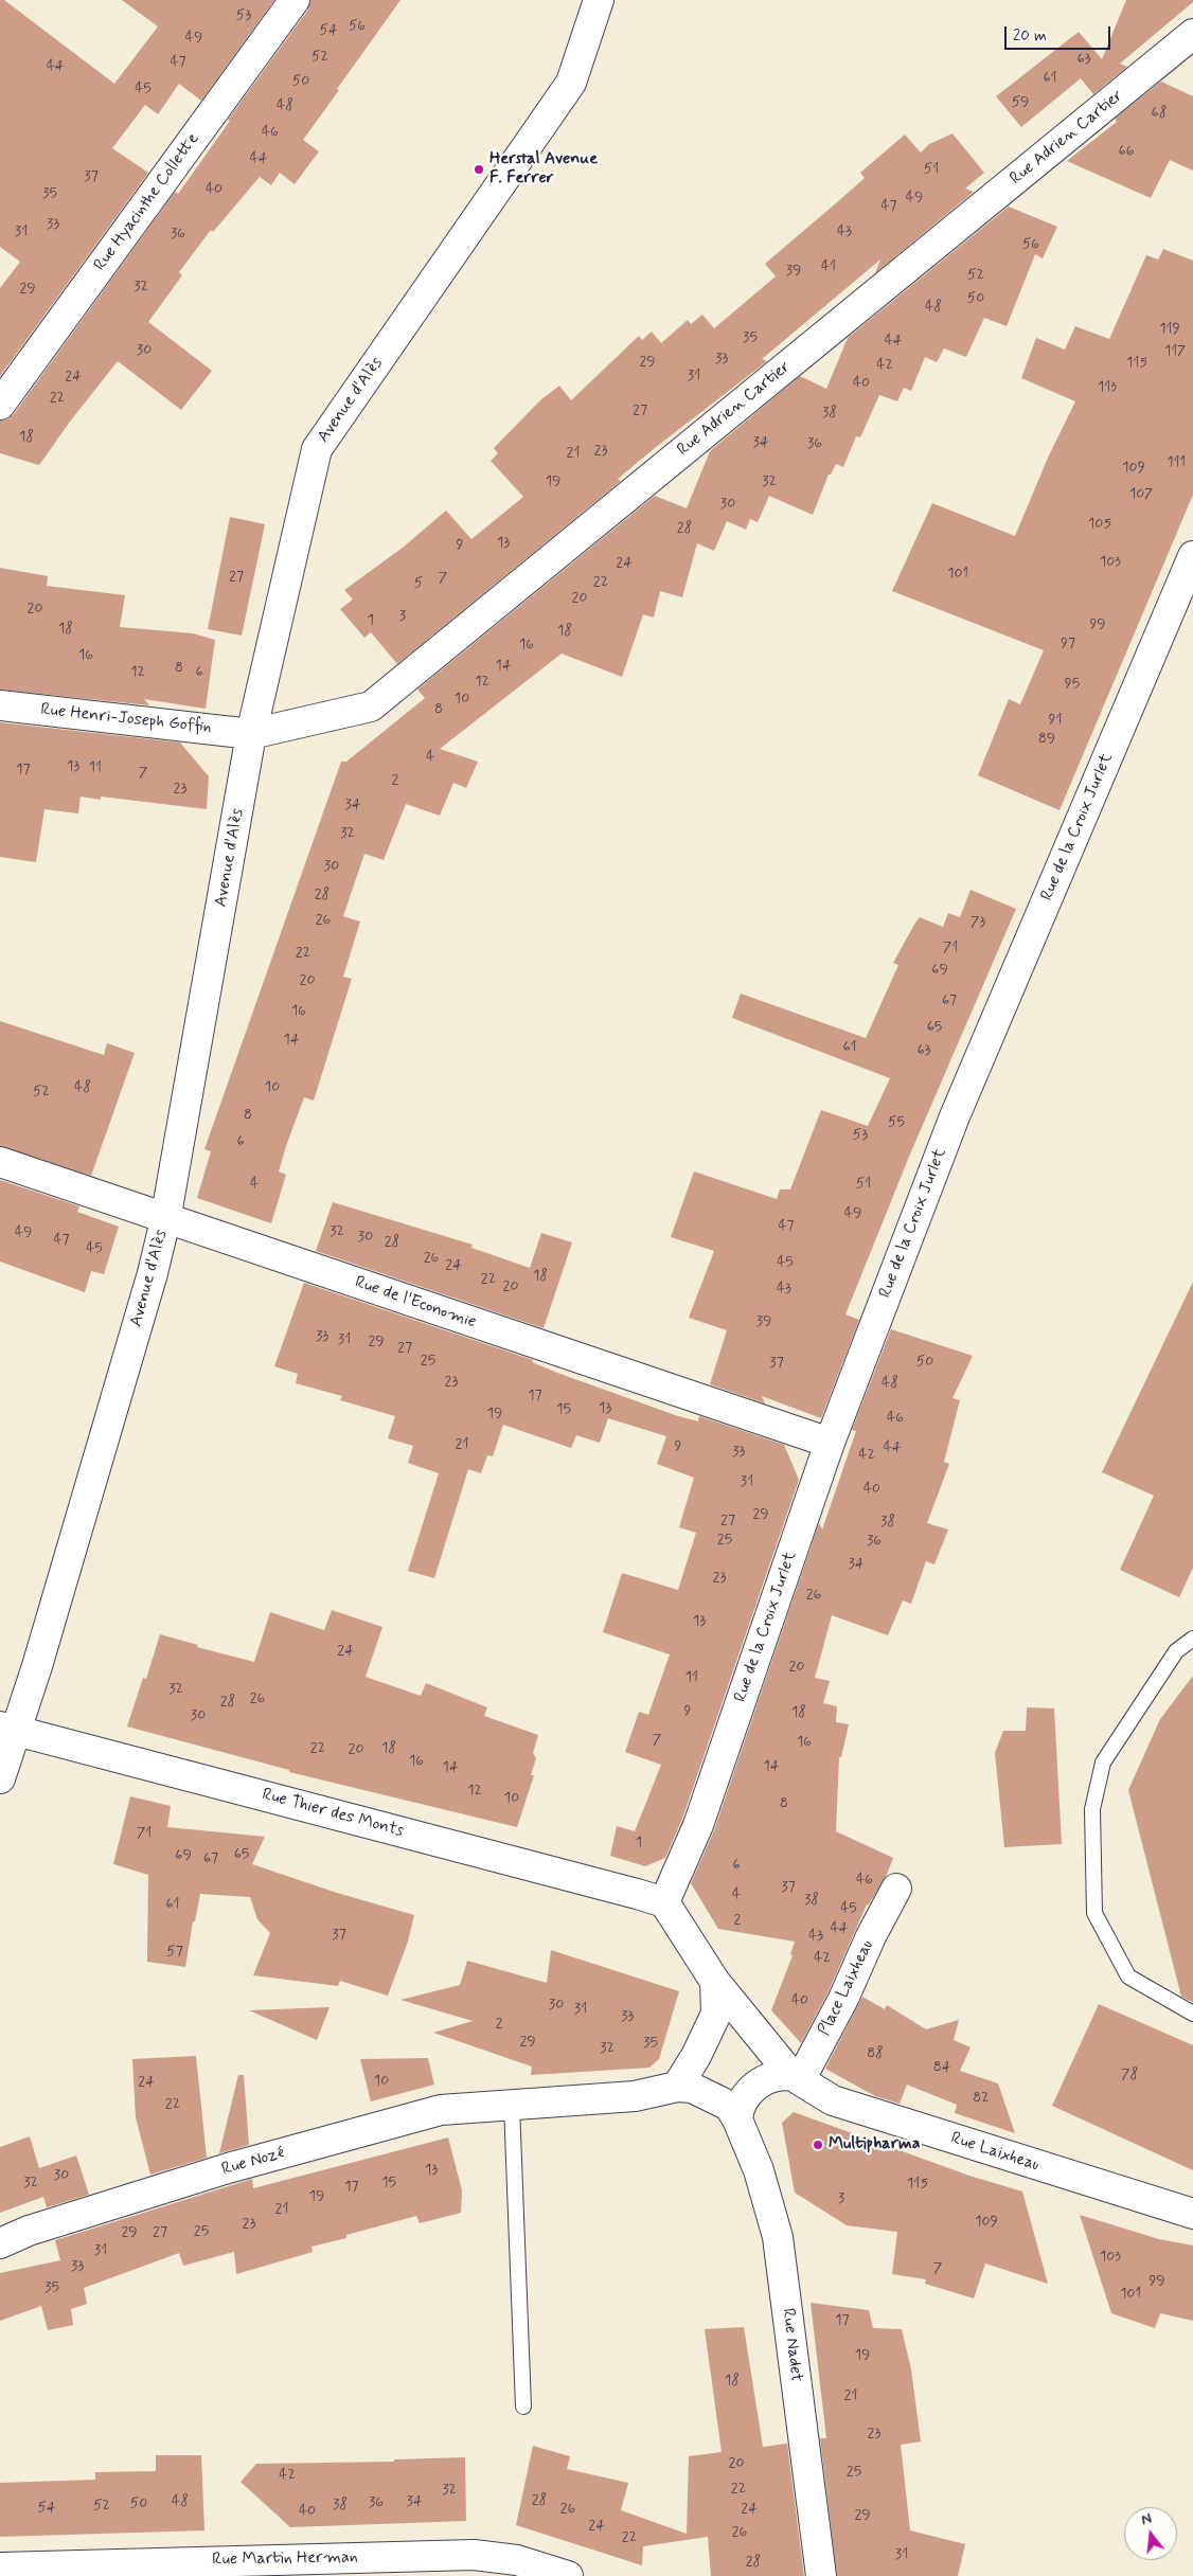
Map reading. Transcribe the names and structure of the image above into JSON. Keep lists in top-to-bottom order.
{
  "streets": {
    "street": [
      "Rue Adrien Cartier",
      "Rue Hyacinthe Collette",
      "Avenue d'Alès",
      "Rue Henri-Joseph Goffin",
      "Rue de la Croix Jurlet",
      "Rue de l'Economie",
      "Rue Thier des Monts",
      "Place Laixheau",
      "Rue Laixheau",
      "Rue Nozé",
      "Rue Nadet",
      "Rue Martin Herman"
    ]
  },
  "crossings": [
    ["Rue Adrien Cartier", "Avenue d'Alès"],
    ["Rue Adrien Cartier", "Rue Henri-Joseph Goffin"],
    ["Avenue d'Alès", "Rue Henri-Joseph Goffin"],
    ["Avenue d'Alès", "Rue de l'Economie"],
    ["Avenue d'Alès", "Rue Thier des Monts"],
    ["Rue de la Croix Jurlet", "Rue de l'Economie"],
    ["Rue de la Croix Jurlet", "Rue Thier des Monts"],
    ["Place Laixheau", "Rue Laixheau"]
  ],
  "places": ["Herstal Avenue F. Ferrer", "Multipharma"],
  "house_numbers": [
    "53",
    "56",
    "54",
    "49",
    "52",
    "63",
    "47",
    "44",
    "61",
    "50",
    "45",
    "59",
    "48",
    "68",
    "46",
    "66",
    "44",
    "51",
    "37",
    "40",
    "35",
    "49",
    "47",
    "33",
    "31",
    "43",
    "36",
    "56",
    "41",
    "39",
    "52",
    "32",
    "29",
    "50",
    "48",
    "119",
    "35",
    "44",
    "30",
    "117",
    "33",
    "29",
    "115",
    "42",
    "31",
    "24",
    "40",
    "113",
    "22",
    "27",
    "38",
    "18",
    "34",
    "36",
    "23",
    "21",
    "111",
    "109",
    "19",
    "32",
    "107",
    "30",
    "105",
    "28",
    "13",
    "9",
    "103",
    "24",
    "101",
    "27",
    "7",
    "22",
    "5",
    "20",
    "20",
    "3",
    "1",
    "99",
    "18",
    "18",
    "97",
    "16",
    "16",
    "14",
    "8",
    "12",
    "6",
    "12",
    "95",
    "10",
    "8",
    "91",
    "89",
    "4",
    "13",
    "11",
    "17",
    "7",
    "2",
    "23",
    "34",
    "32",
    "30",
    "28",
    "26",
    "73",
    "71",
    "22",
    "69",
    "20",
    "67",
    "16",
    "65",
    "14",
    "61",
    "63",
    "48",
    "10",
    "52",
    "8",
    "55",
    "53",
    "6",
    "4",
    "51",
    "49",
    "47",
    "32",
    "49",
    "30",
    "47",
    "28",
    "45",
    "26",
    "45",
    "24",
    "18",
    "22",
    "20",
    "43",
    "39",
    "33",
    "31",
    "29",
    "27",
    "25",
    "50",
    "37",
    "23",
    "48",
    "17",
    "13",
    "15",
    "19",
    "46",
    "21",
    "9",
    "44",
    "33",
    "42",
    "31",
    "40",
    "29",
    "27",
    "38",
    "25",
    "36",
    "34",
    "23",
    "26",
    "13",
    "24",
    "20",
    "11",
    "32",
    "26",
    "28",
    "9",
    "18",
    "30",
    "7",
    "16",
    "22",
    "18",
    "20",
    "16",
    "14",
    "14",
    "12",
    "10",
    "8",
    "71",
    "1",
    "65",
    "69",
    "67",
    "6",
    "46",
    "37",
    "4",
    "38",
    "61",
    "45",
    "2",
    "44",
    "37",
    "43",
    "57",
    "42",
    "40",
    "30",
    "31",
    "33",
    "2",
    "29",
    "35",
    "32",
    "88",
    "84",
    "78",
    "10",
    "24",
    "82",
    "22",
    "13",
    "30",
    "32",
    "15",
    "115",
    "17",
    "19",
    "3",
    "21",
    "109",
    "23",
    "25",
    "29",
    "27",
    "31",
    "103",
    "33",
    "7",
    "99",
    "35",
    "101",
    "17",
    "19",
    "18",
    "21",
    "23",
    "20",
    "25",
    "42",
    "22",
    "32",
    "28",
    "48",
    "34",
    "36",
    "50",
    "38",
    "52",
    "54",
    "26",
    "24",
    "40",
    "29",
    "24",
    "26",
    "22",
    "31",
    "28"
  ],
  "scale_bar": "20 m",
  "north": "top"
}
